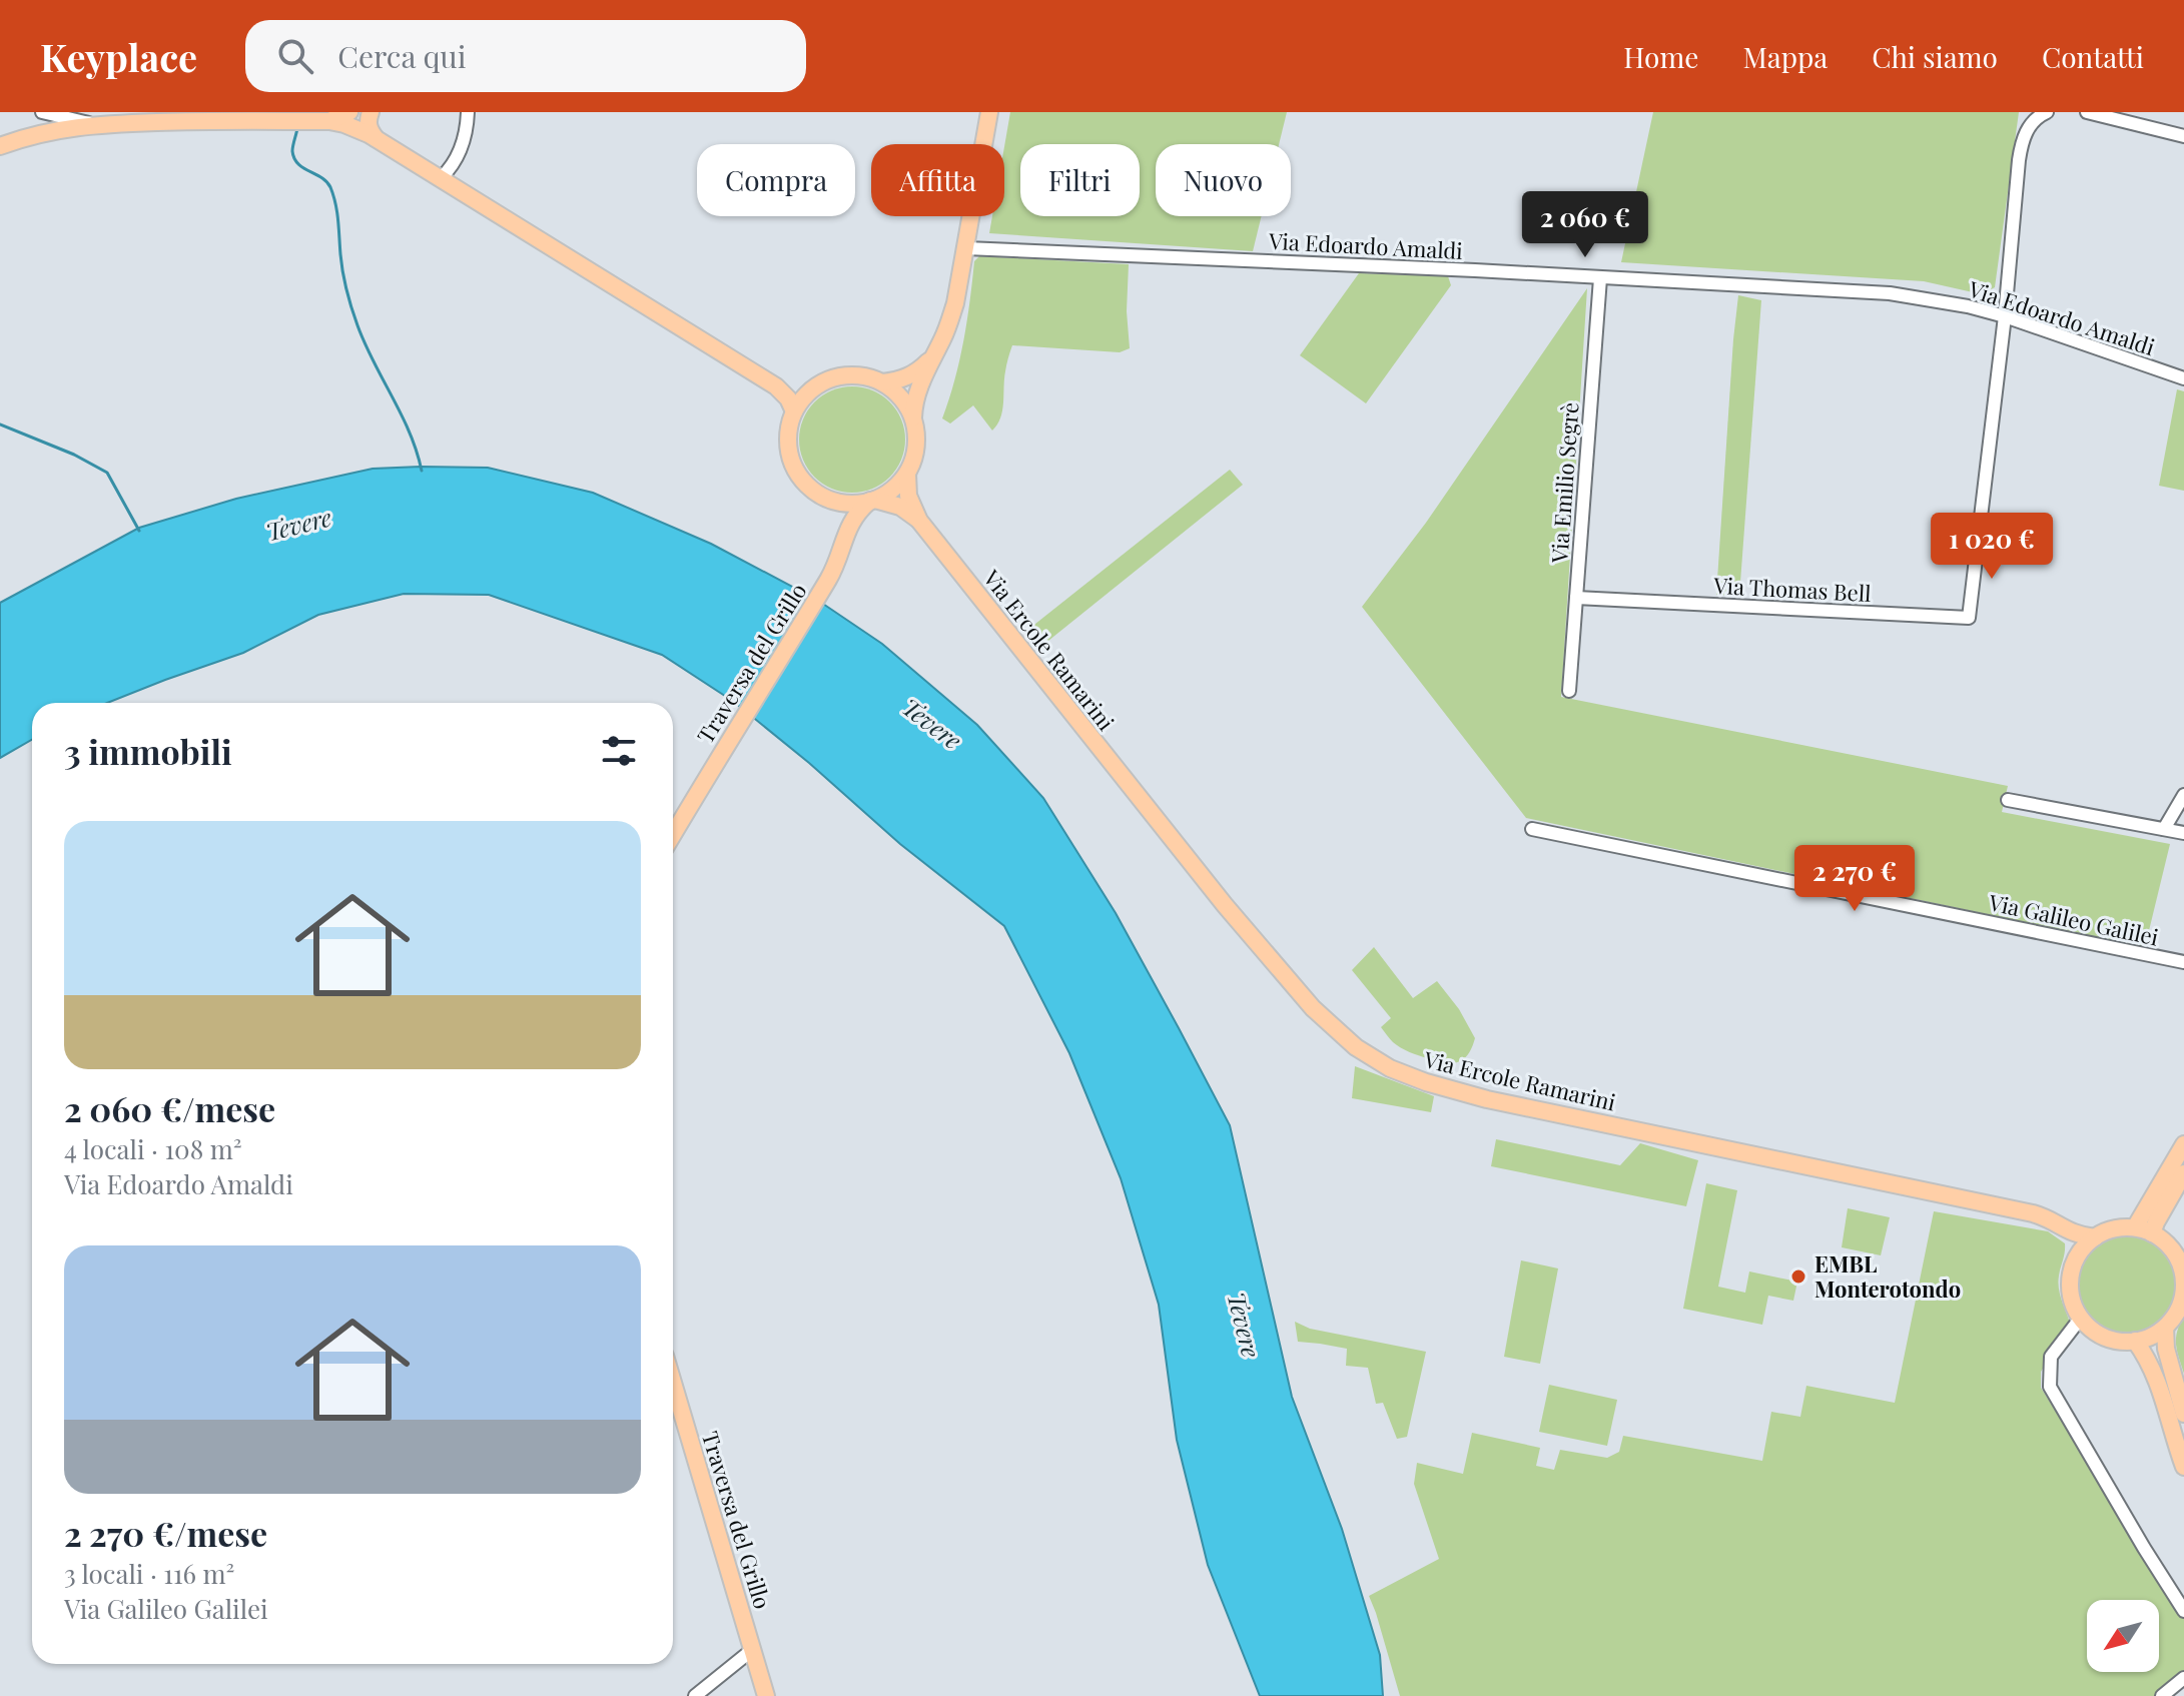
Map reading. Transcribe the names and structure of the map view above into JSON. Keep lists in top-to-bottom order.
{
  "streets": {
    "main road": ["Via Ercole Ramarini", "Traversa del Grillo"],
    "street": [
      "Via Edoardo Amaldi",
      "Via Emilio Segrè",
      "Via Thomas Bell",
      "Via Galileo Galilei"
    ]
  },
  "crossings": [
    ["Via Edoardo Amaldi", "Via Emilio Segrè"],
    ["Via Edoardo Amaldi", "Via Thomas Bell"],
    ["Via Emilio Segrè", "Via Thomas Bell"],
    ["Via Ercole Ramarini", "Traversa del Grillo"]
  ],
  "water": ["Tevere"],
  "places": ["EMBL Monterotondo"],
  "north": "bottom left",
  "page": {
    "header": "Keyplace",
    "search": "Cerca qui",
    "nav": [
      "Home",
      "Mappa",
      "Chi siamo",
      "Contatti"
    ],
    "chip": [
      "Compra",
      "Affitta",
      "Filtri",
      "Nuovo"
    ],
    "price": ["2 060 €", "1 020 €", "2 270 €"],
    "heading": "3 immobili",
    "list": [
      {
        "name": "2 060 €/mese",
        "note": "4 locali · 108 m² · Via Edoardo Amaldi"
      },
      {
        "name": "2 270 €/mese",
        "note": "3 locali · 116 m² · Via Galileo Galilei"
      }
    ]
  }
}
